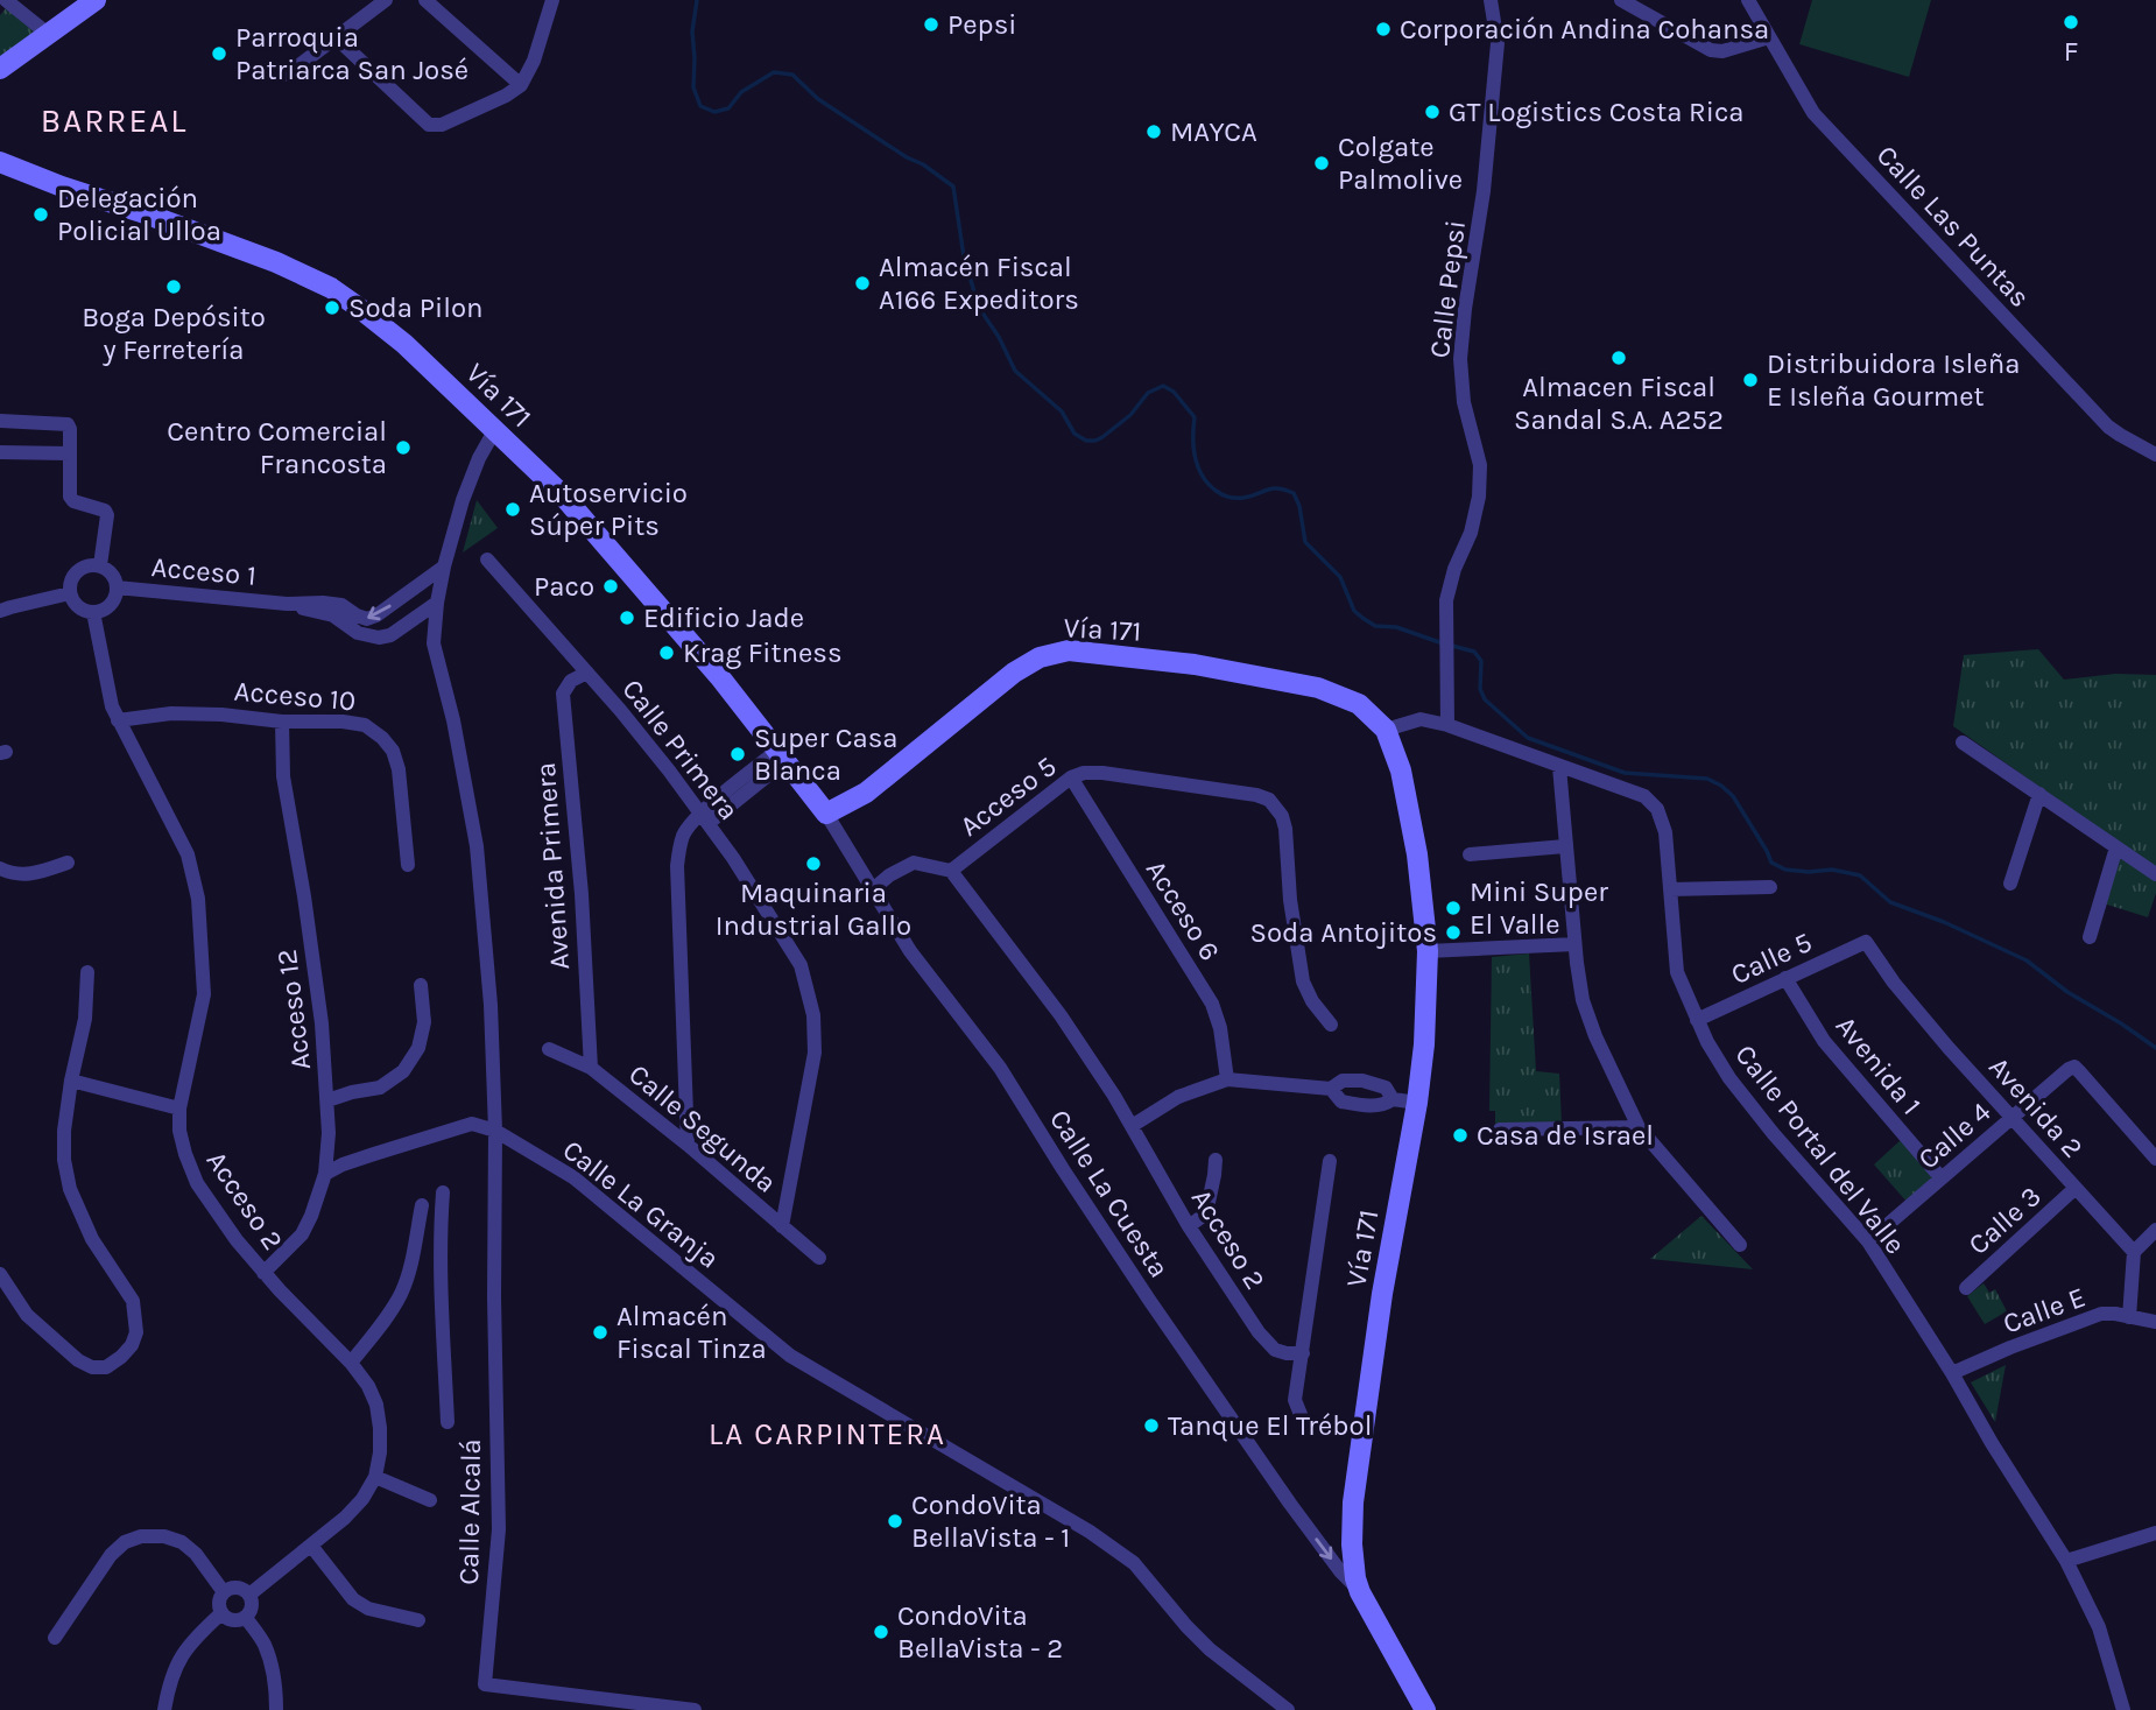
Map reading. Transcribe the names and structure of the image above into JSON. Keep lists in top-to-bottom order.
{
  "streets": {
    "main road": ["Vía 171"],
    "street": [
      "Calle Las Puntas",
      "Calle Pepsi",
      "Acceso 1",
      "Acceso 10",
      "Calle Primera",
      "Acceso 5",
      "Avenida Primera",
      "Acceso 6",
      "Calle 5",
      "Acceso 12",
      "Avenida 1",
      "Avenida 2",
      "Calle Segunda",
      "Calle 4",
      "Calle Portal del Valle",
      "Calle La Cuesta",
      "Acceso 2",
      "Calle La Granja",
      "Calle 3",
      "Calle E",
      "Calle Alcalá"
    ]
  },
  "crossings": [
    ["Calle Pepsi", "Calle Portal del Valle"],
    ["Vía 171", "Calle Portal del Valle"],
    ["Vía 171", "Calle La Cuesta"],
    ["Acceso 1", "Acceso 2"],
    ["Acceso 10", "Acceso 12"],
    ["Acceso 10", "Acceso 2"],
    ["Calle Primera", "Avenida Primera"],
    ["Calle Primera", "Calle Segunda"],
    ["Acceso 5", "Acceso 6"],
    ["Acceso 5", "Acceso 2"],
    ["Avenida Primera", "Calle Segunda"],
    ["Calle 5", "Avenida 1"],
    ["Calle 5", "Avenida 2"],
    ["Calle 5", "Calle Portal del Valle"],
    ["Acceso 12", "Acceso 2"],
    ["Avenida 1", "Calle 4"],
    ["Avenida 2", "Calle 4"],
    ["Avenida 2", "Calle 3"],
    ["Calle 4", "Calle Portal del Valle"],
    ["Calle Portal del Valle", "Calle E"],
    ["Calle La Granja", "Calle Alcalá"]
  ],
  "one_way": ["Calle La Cuesta"],
  "districts": ["BARREAL", "LA CARPINTERA"],
  "places": [
    "F",
    "Pepsi",
    "Corporación Andina Cohansa",
    "Parroquia Patriarca San José",
    "GT Logistics Costa Rica",
    "MAYCA",
    "Colgate Palmolive",
    "Delegación Policial Ulloa",
    "Almacén Fiscal A166 Expeditors",
    "Boga Depósito y Ferretería",
    "Soda Pilon",
    "Almacen Fiscal Sandal S.A. A252",
    "Distribuidora Isleña E Isleña Gourmet",
    "Centro Comercial Francosta",
    "Autoservicio Súper Pits",
    "Paco",
    "Edificio Jade",
    "Krag Fitness",
    "Super Casa Blanca",
    "Maquinaria Industrial Gallo",
    "Mini Super El Valle",
    "Soda Antojitos",
    "Casa de Israel",
    "Almacén Fiscal Tinza",
    "Tanque El Trébol",
    "CondoVita BellaVista - 1",
    "CondoVita BellaVista - 2"
  ]
}
